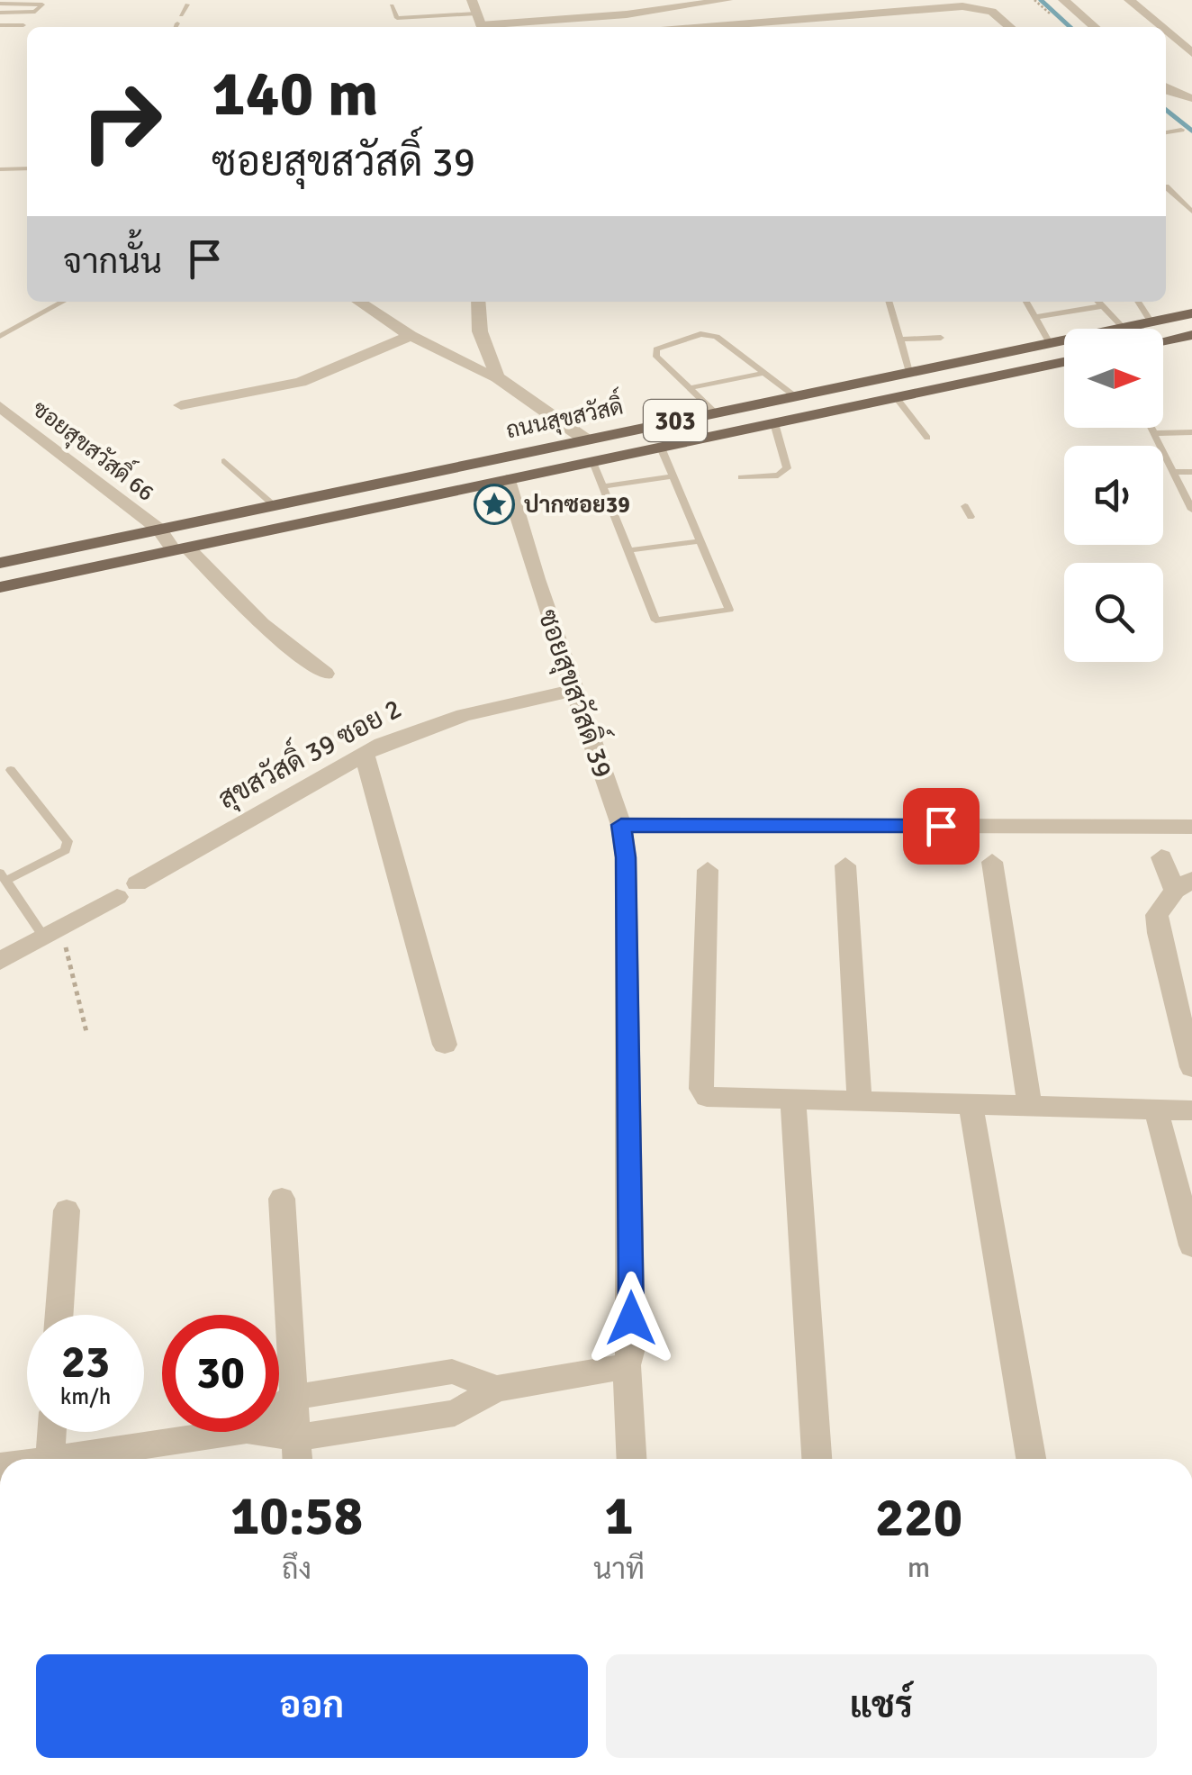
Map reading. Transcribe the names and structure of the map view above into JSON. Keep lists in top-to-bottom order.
{
  "streets": {
    "main road": ["ถนนสุขสวัสดิ์", "303"],
    "street": ["ซอยสุขสวัสดิ์ 66", "ซอยสุขสวัสดิ์ 39", "สุขสวัสดิ์ 39 ซอย 2"]
  },
  "crossings": [
    ["ถนนสุขสวัสดิ์", "ซอยสุขสวัสดิ์ 66"],
    ["ถนนสุขสวัสดิ์", "ซอยสุขสวัสดิ์ 39"],
    ["ซอยสุขสวัสดิ์ 39", "สุขสวัสดิ์ 39 ซอย 2"]
  ],
  "places": {
    "place": ["ปากซอย39"]
  },
  "north": "right",
  "page": {
    "turn": ["140 m", "ซอยสุขสวัสดิ์ 39"],
    "then": "จากนั้น",
    "speed": "23 km/h",
    "limit": "30",
    "eta": [
      "10:58",
      "ถึง",
      "1",
      "นาที",
      "220",
      "m"
    ],
    "buttons": ["ออก", "แชร์"]
  }
}
